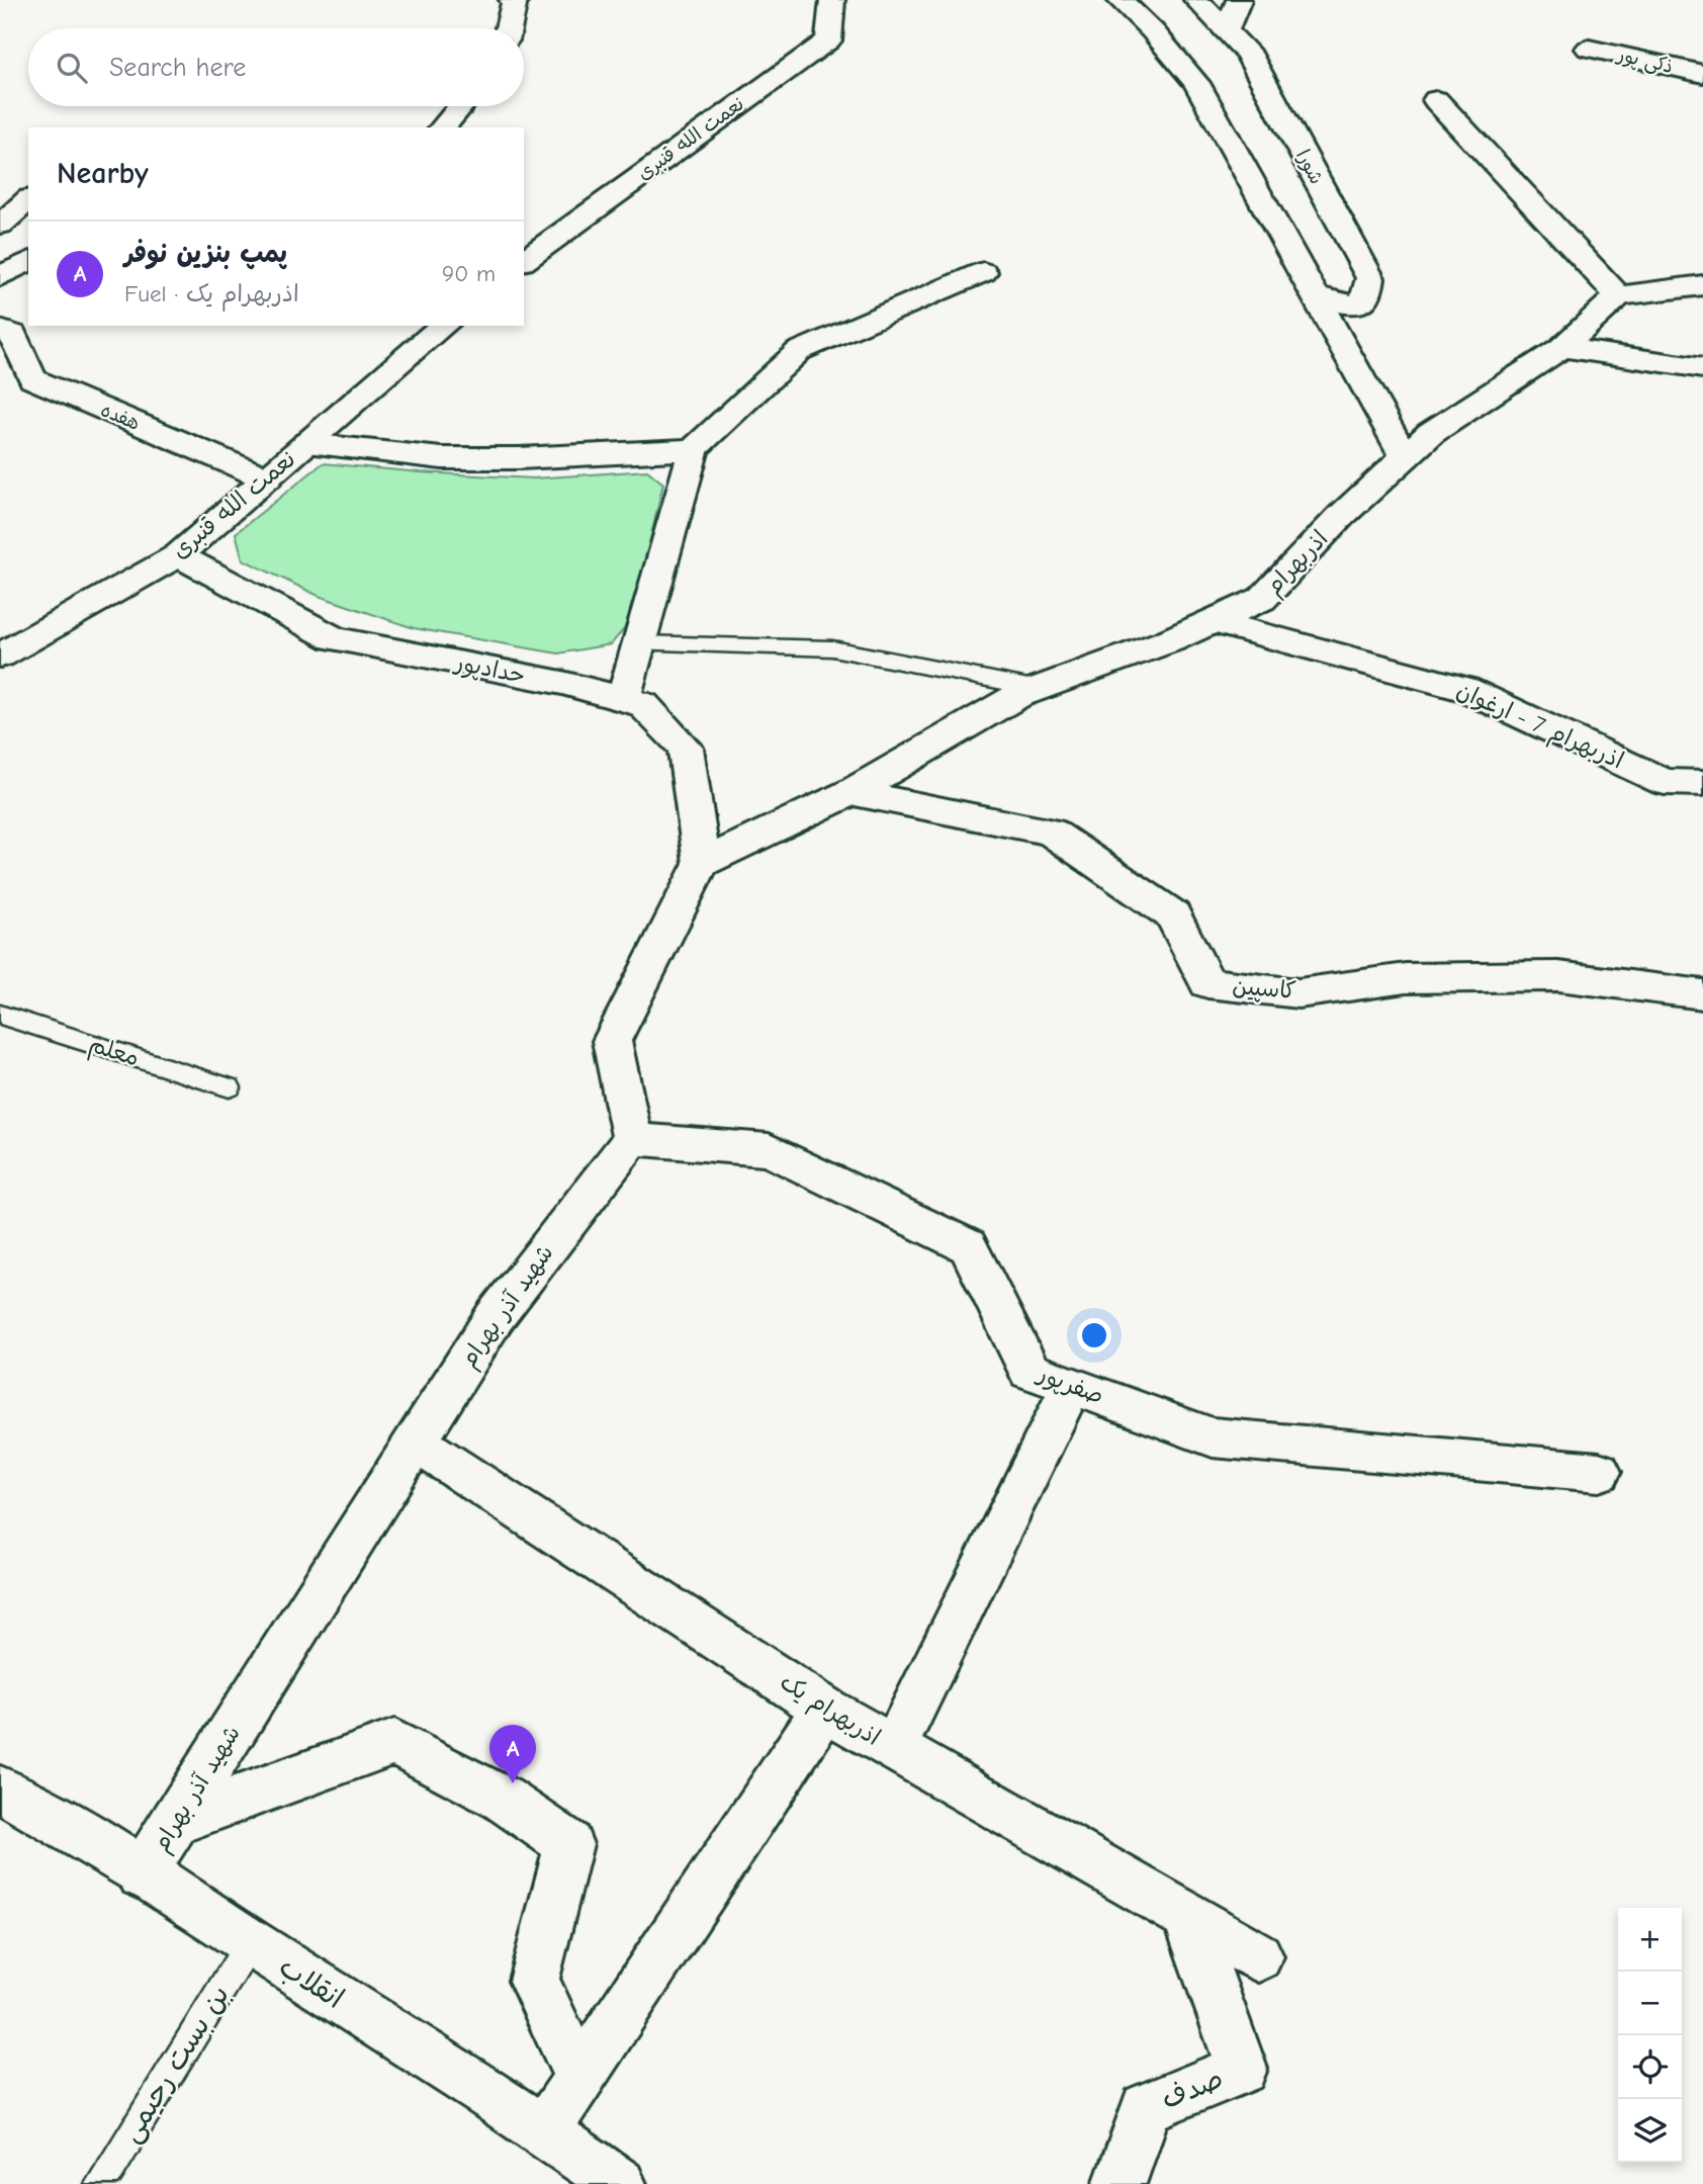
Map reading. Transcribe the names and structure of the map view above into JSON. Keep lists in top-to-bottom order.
{
  "streets": {
    "street": [
      "ذکی پور",
      "نعمت الله قنبری",
      "شورا",
      "هفده",
      "اذربهرام",
      "حدادپور",
      "اذربهرام 7 - ارغوان",
      "کاسپین",
      "شهید آذر بهرام",
      "صفرپور",
      "اذربهرام یک",
      "انقلاب",
      "صدف"
    ],
    "lane": ["معلم", "بن بست رحیمی"]
  },
  "crossings": [
    ["نعمت الله قنبری", "هفده"],
    ["نعمت الله قنبری", "حدادپور"],
    ["شورا", "اذربهرام"],
    ["اذربهرام", "اذربهرام 7 - ارغوان"],
    ["اذربهرام", "کاسپین"],
    ["شهید آذر بهرام", "صفرپور"],
    ["شهید آذر بهرام", "اذربهرام یک"],
    ["شهید آذر بهرام", "انقلاب"],
    ["اذربهرام یک", "صدف"],
    ["انقلاب", "بن بست رحیمی"]
  ],
  "page": {
    "search": "Search here",
    "heading": "Nearby",
    "list": [
      {
        "mark": "A",
        "name": "پمپ بنزین نوفر",
        "note": "Fuel · اذربهرام یک",
        "value": "90 m"
      }
    ],
    "pins": "A",
    "map_buttons": ["+", "−"]
  }
}
